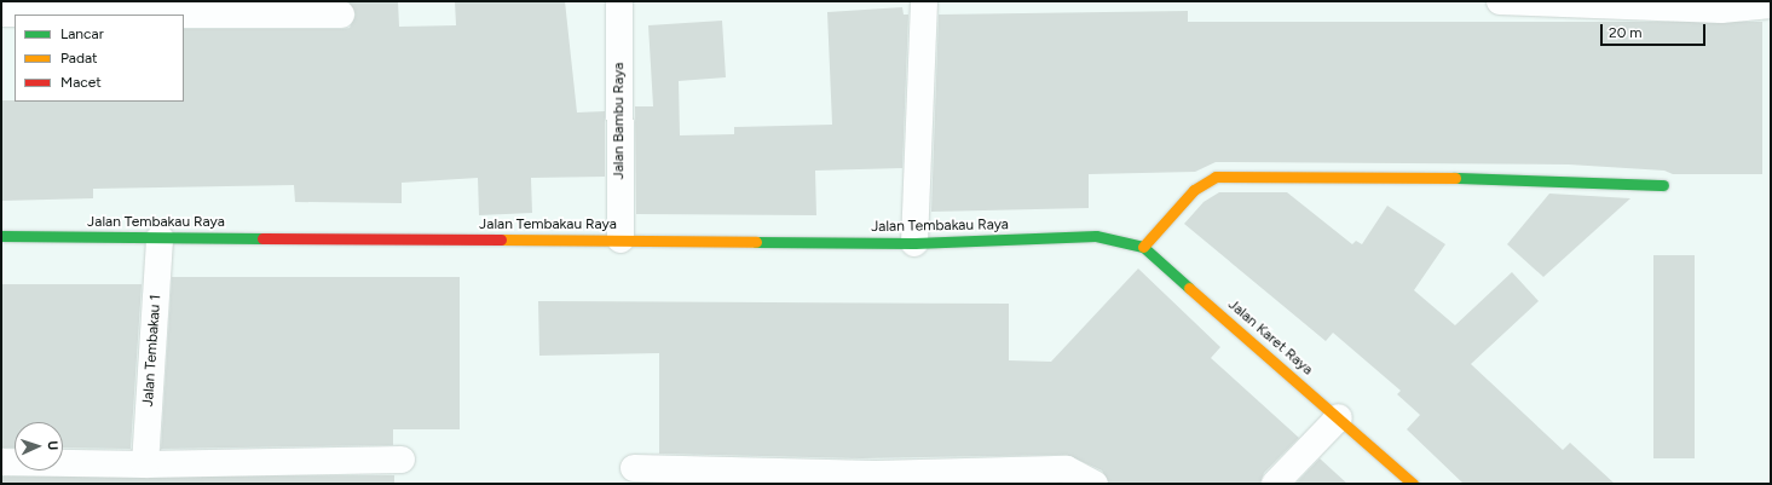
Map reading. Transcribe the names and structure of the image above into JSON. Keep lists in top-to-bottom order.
{
  "streets": {
    "street": [
      "Jalan Bambu Raya",
      "Jalan Tembakau Raya",
      "Jalan Karet Raya",
      "Jalan Tembakau 1"
    ]
  },
  "crossings": [
    ["Jalan Bambu Raya", "Jalan Tembakau Raya"],
    ["Jalan Tembakau Raya", "Jalan Karet Raya"],
    ["Jalan Tembakau Raya", "Jalan Tembakau 1"]
  ],
  "legend": ["Lancar", "Padat", "Macet"],
  "scale_bar": "20 m",
  "north": "right"
}
